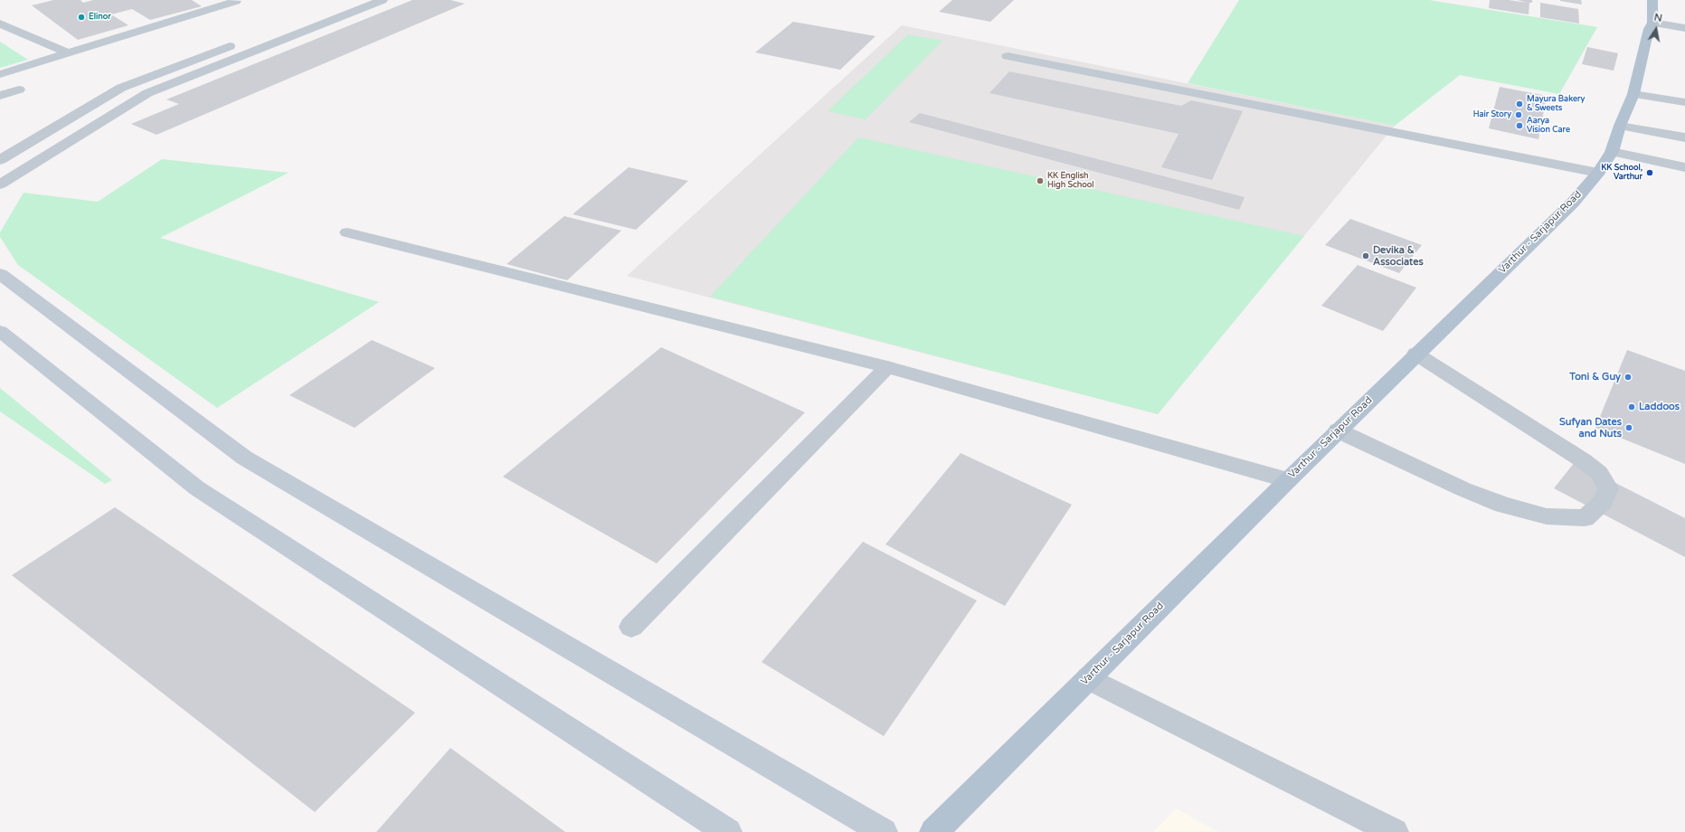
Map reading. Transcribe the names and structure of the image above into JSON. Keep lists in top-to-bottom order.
{
  "streets": {
    "main road": ["Varthur - Sarjapur Road"]
  },
  "places": [
    "Elinor",
    "Mayura Bakery & Sweets",
    "Hair Story",
    "Aarya Vision Care",
    "KK School, Varthur",
    "KK English High School",
    "Devika & Associates",
    "Toni & Guy",
    "Laddoos",
    "Sufyan Dates and Nuts"
  ],
  "north": "top"
}
